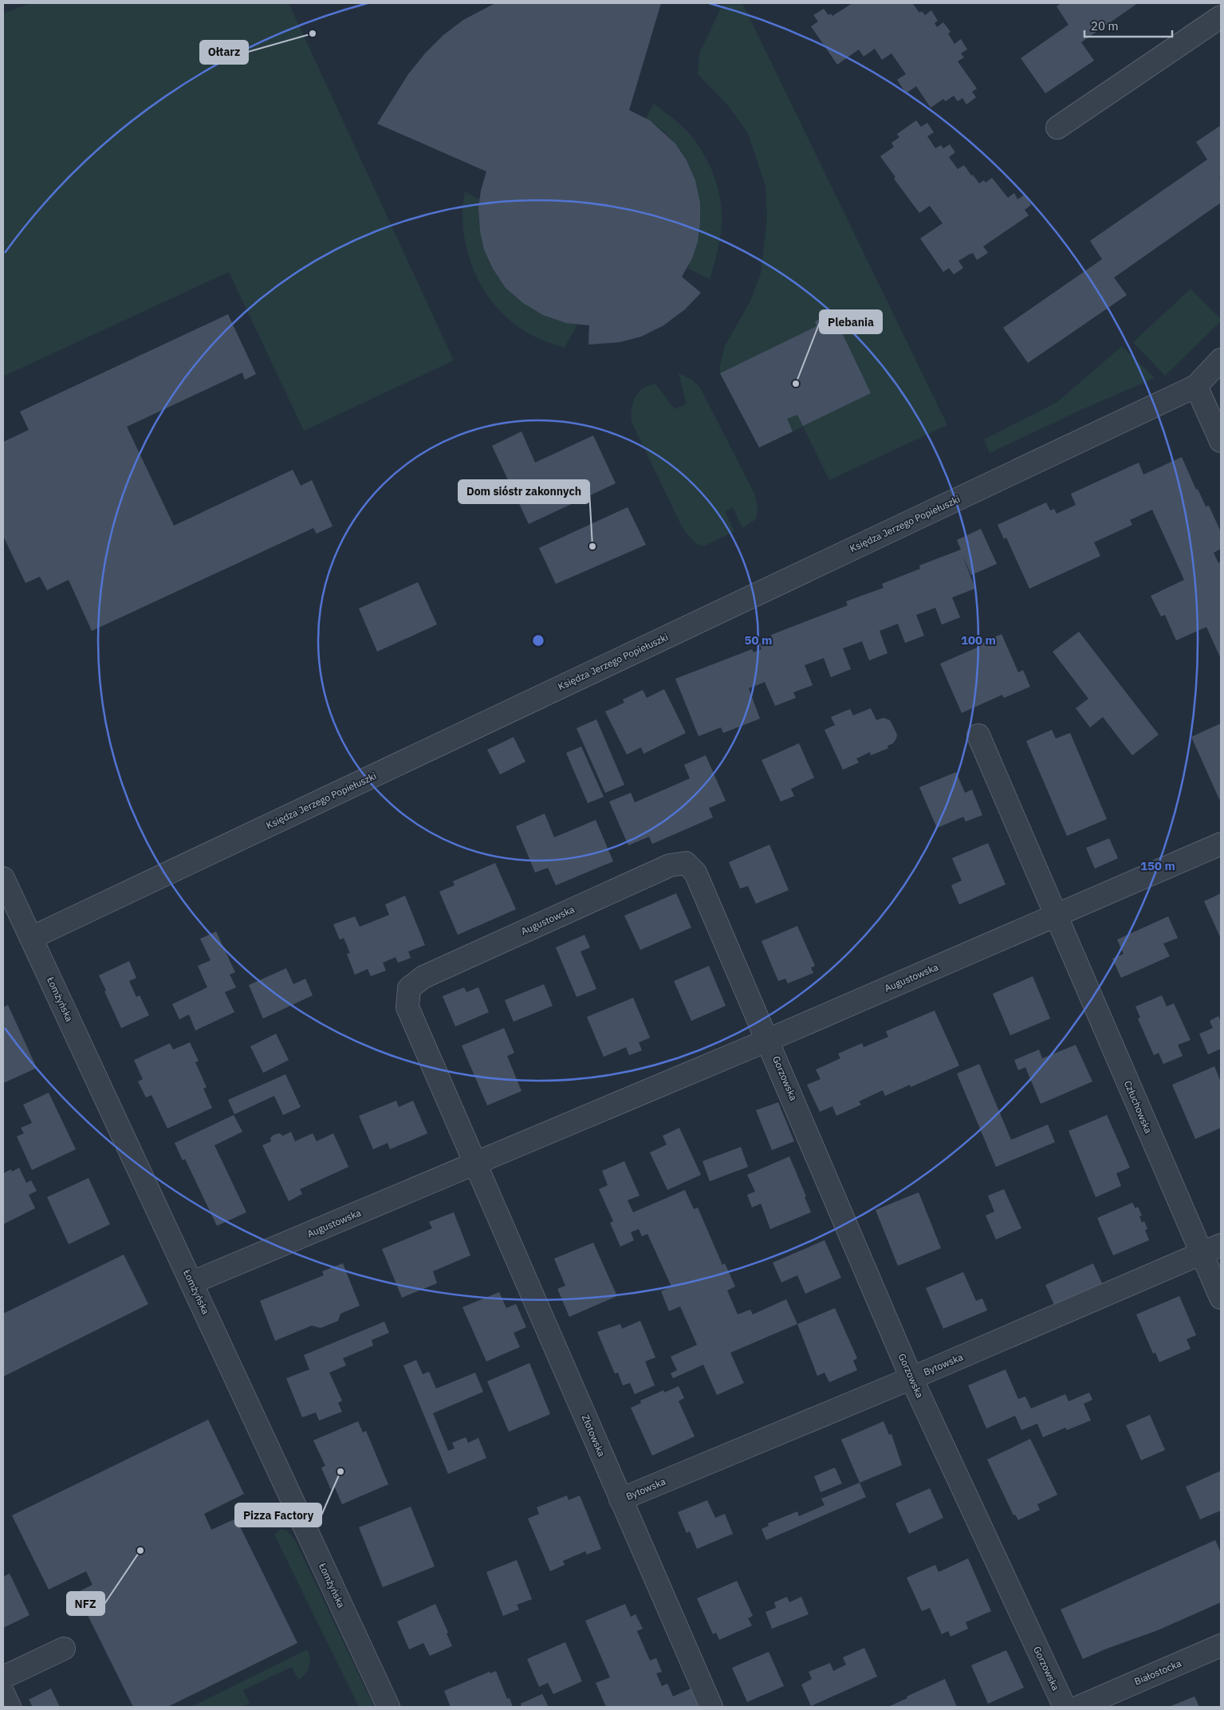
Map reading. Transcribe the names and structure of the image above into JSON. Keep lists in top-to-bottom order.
{
  "streets": {
    "street": [
      "Księdza Jerzego Popiełuszki",
      "Augustowska",
      "Łomżyńska",
      "Gorzowska",
      "Człuchowska",
      "Bytowska",
      "Złotowska",
      "Białostocka"
    ]
  },
  "crossings": [
    ["Księdza Jerzego Popiełuszki", "Łomżyńska"],
    ["Augustowska", "Łomżyńska"],
    ["Augustowska", "Gorzowska"],
    ["Augustowska", "Człuchowska"],
    ["Augustowska", "Złotowska"],
    ["Gorzowska", "Bytowska"],
    ["Człuchowska", "Bytowska"],
    ["Bytowska", "Złotowska"]
  ],
  "places": [
    "Ołtarz",
    "Plebania",
    "Dom sióstr zakonnych",
    "Pizza Factory",
    "NFZ"
  ],
  "scale_bar": "20 m",
  "rings": ["50 m", "100 m", "150 m"]
}
